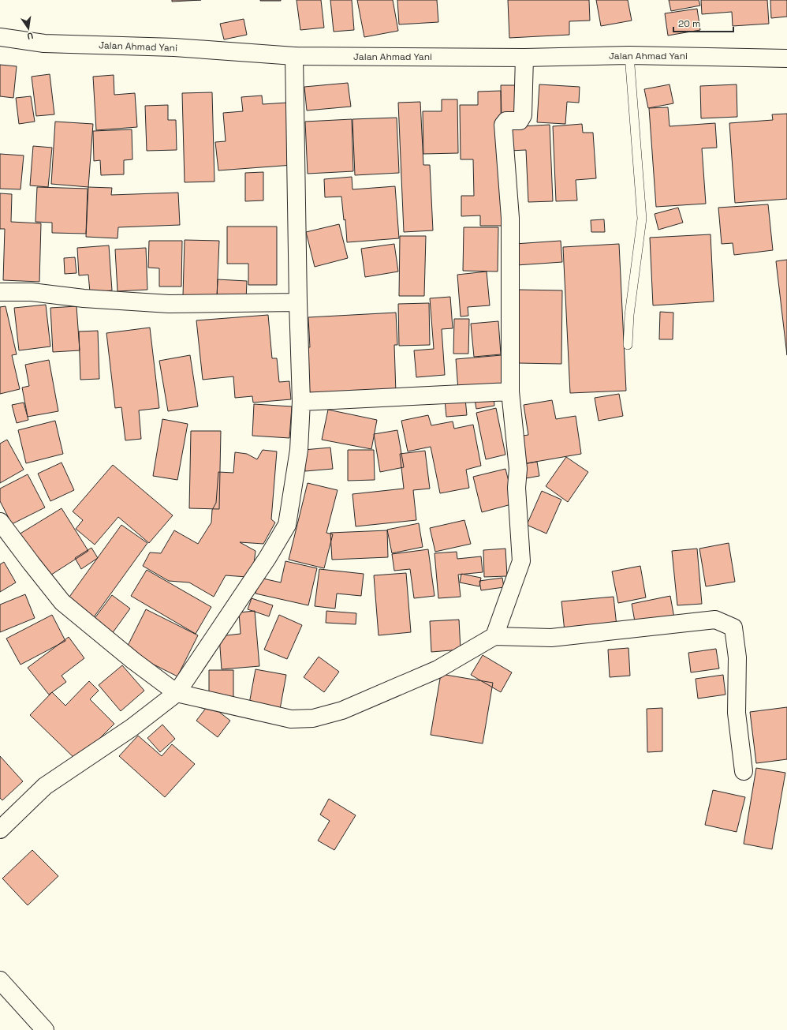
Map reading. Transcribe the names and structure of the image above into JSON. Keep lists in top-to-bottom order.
{
  "streets": {
    "main road": ["Jalan Ahmad Yani"]
  },
  "scale_bar": "20 m",
  "north": "bottom"
}
